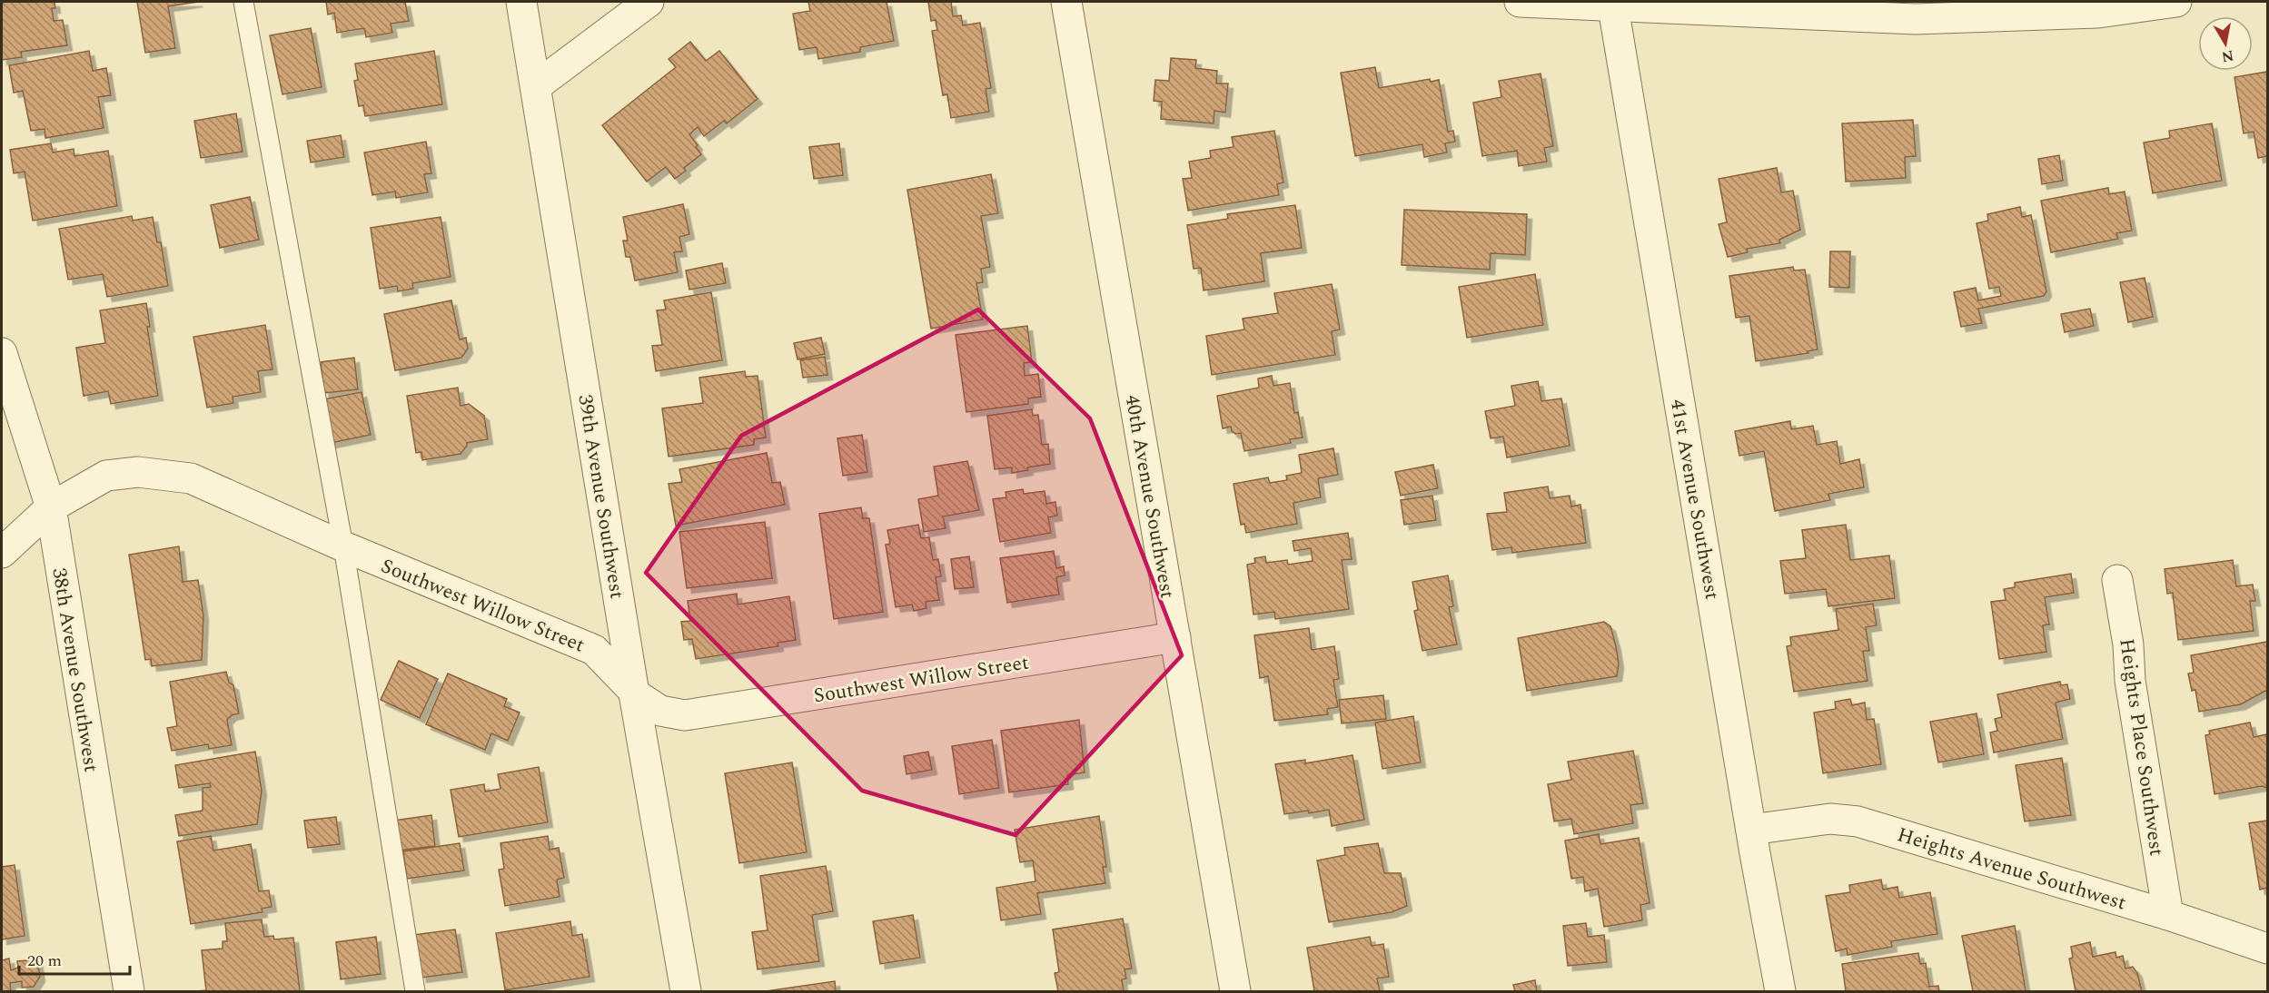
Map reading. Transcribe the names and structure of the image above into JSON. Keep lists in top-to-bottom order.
{
  "streets": {
    "street": [
      "39th Avenue Southwest",
      "40th Avenue Southwest",
      "41st Avenue Southwest",
      "Southwest Willow Street",
      "38th Avenue Southwest",
      "Heights Place Southwest",
      "Heights Avenue Southwest"
    ]
  },
  "crossings": [
    ["39th Avenue Southwest", "Southwest Willow Street"],
    ["40th Avenue Southwest", "Southwest Willow Street"],
    ["41st Avenue Southwest", "Heights Avenue Southwest"],
    ["Southwest Willow Street", "38th Avenue Southwest"],
    ["Heights Place Southwest", "Heights Avenue Southwest"]
  ],
  "scale_bar": "20 m",
  "north": "bottom"
}
